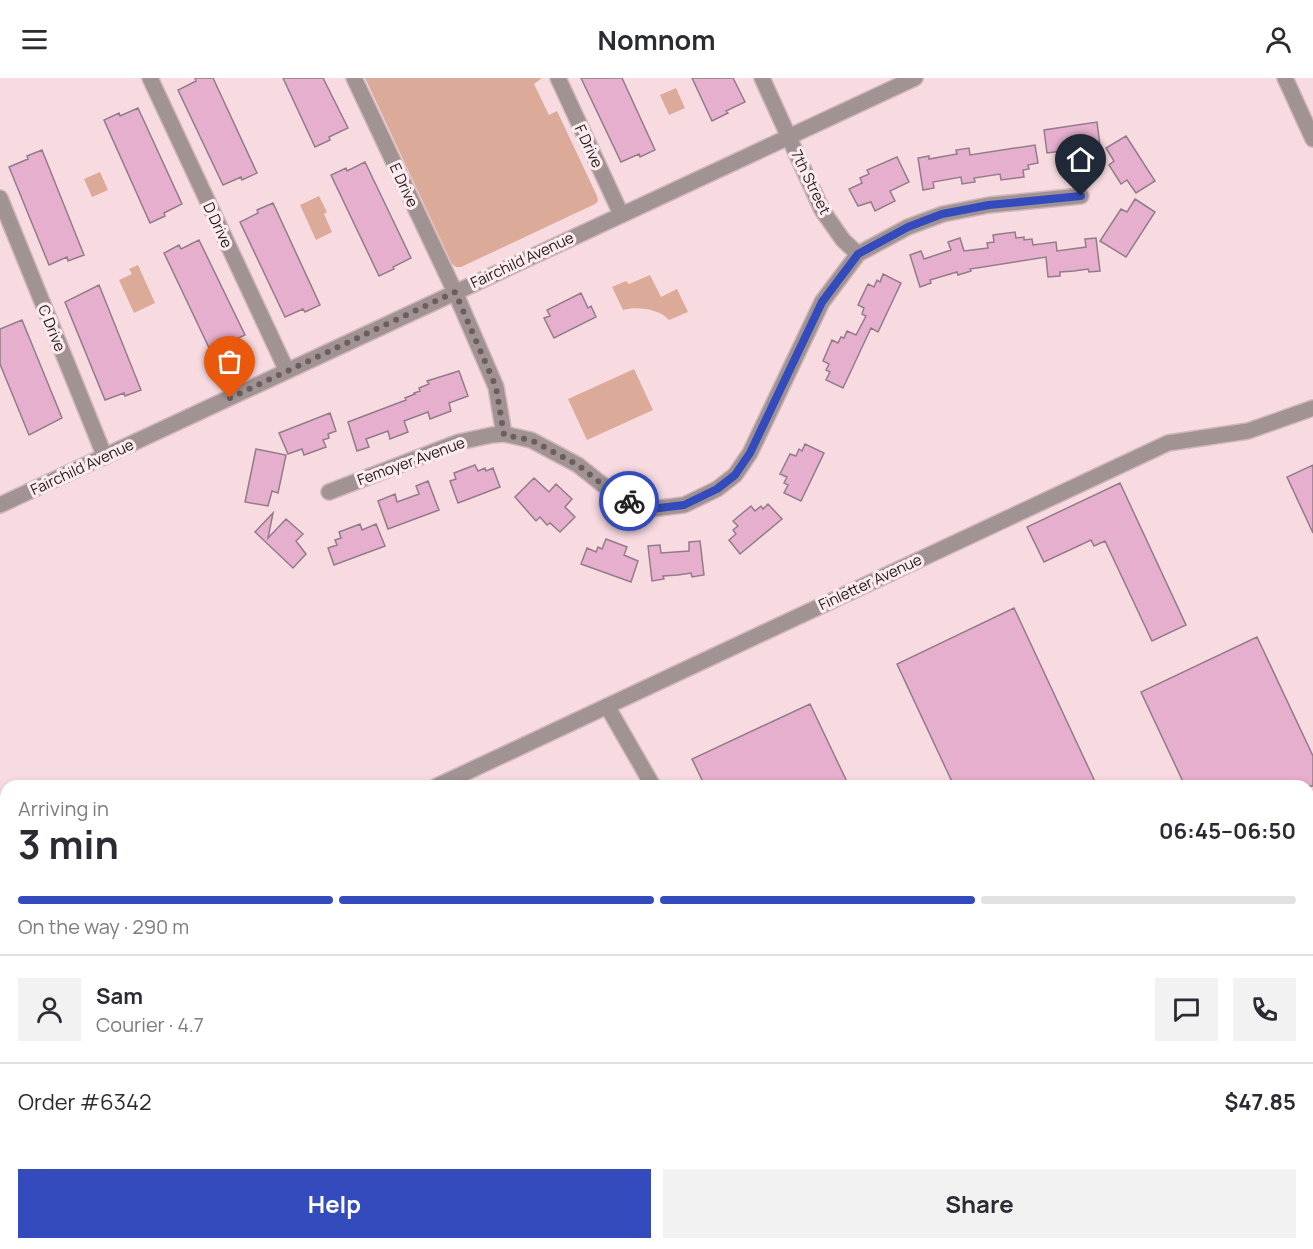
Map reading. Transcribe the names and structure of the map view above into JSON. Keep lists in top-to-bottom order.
{
  "streets": {
    "street": [
      "F Drive",
      "7th Street",
      "E Drive",
      "D Drive",
      "Fairchild Avenue",
      "C Drive",
      "Femoyer Avenue",
      "Finletter Avenue"
    ]
  },
  "crossings": [
    ["F Drive", "Fairchild Avenue"],
    ["7th Street", "Fairchild Avenue"],
    ["7th Street", "Femoyer Avenue"],
    ["E Drive", "Fairchild Avenue"],
    ["E Drive", "Femoyer Avenue"],
    ["D Drive", "Fairchild Avenue"],
    ["Fairchild Avenue", "C Drive"]
  ],
  "page": {
    "header": "Nomnom",
    "heading": ["3 min", "Arriving in", "06:45–06:50"],
    "panel": [
      "Sam",
      "Courier · 4.7",
      "Order #6342",
      "$47.85"
    ],
    "bar": "On the way · 290 m",
    "buttons": ["Help", "Share"]
  }
}
